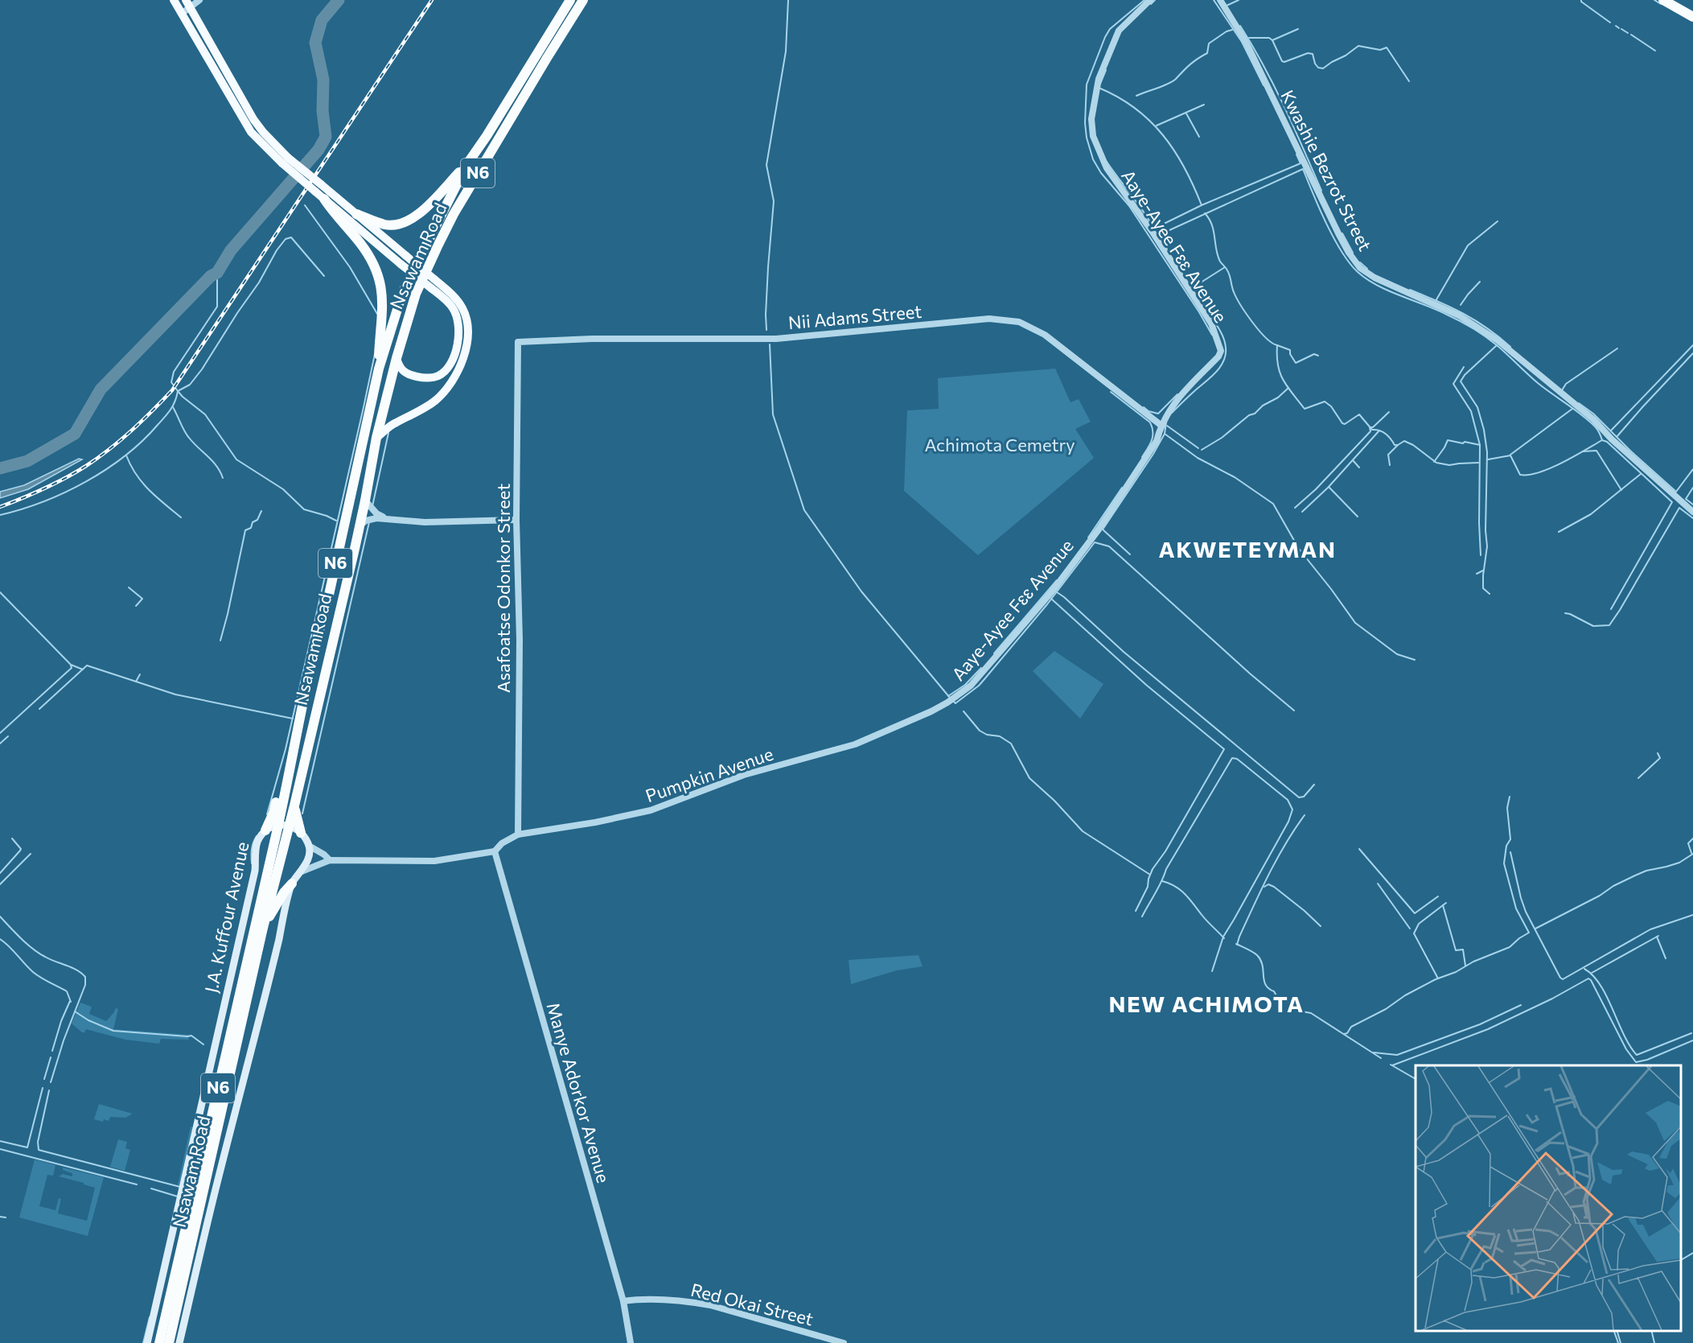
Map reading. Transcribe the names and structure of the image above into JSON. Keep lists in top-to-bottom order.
{
  "streets": {
    "highway": ["N6", "Nsawam Road"],
    "main road": ["J.A. Kuffour Avenue"],
    "street": [
      "Kwashie Bezrot Street",
      "Aaye-Ayee Fɛɛ Avenue",
      "Nii Adams Street",
      "Asafoatse Odonkor Street",
      "Pumpkin Avenue",
      "Manye Adorkor Avenue",
      "Red Okai Street"
    ]
  },
  "crossings": [
    ["Aaye-Ayee Fɛɛ Avenue", "Nii Adams Street"],
    ["Aaye-Ayee Fɛɛ Avenue", "Pumpkin Avenue"],
    ["Nsawam Road", "J.A. Kuffour Avenue"],
    ["Nii Adams Street", "Asafoatse Odonkor Street"],
    ["Asafoatse Odonkor Street", "Pumpkin Avenue"],
    ["Pumpkin Avenue", "Manye Adorkor Avenue"],
    ["Manye Adorkor Avenue", "Red Okai Street"]
  ],
  "districts": ["AKWETEYMAN", "NEW ACHIMOTA"],
  "parks": ["Achimota Cemetry"]
}
